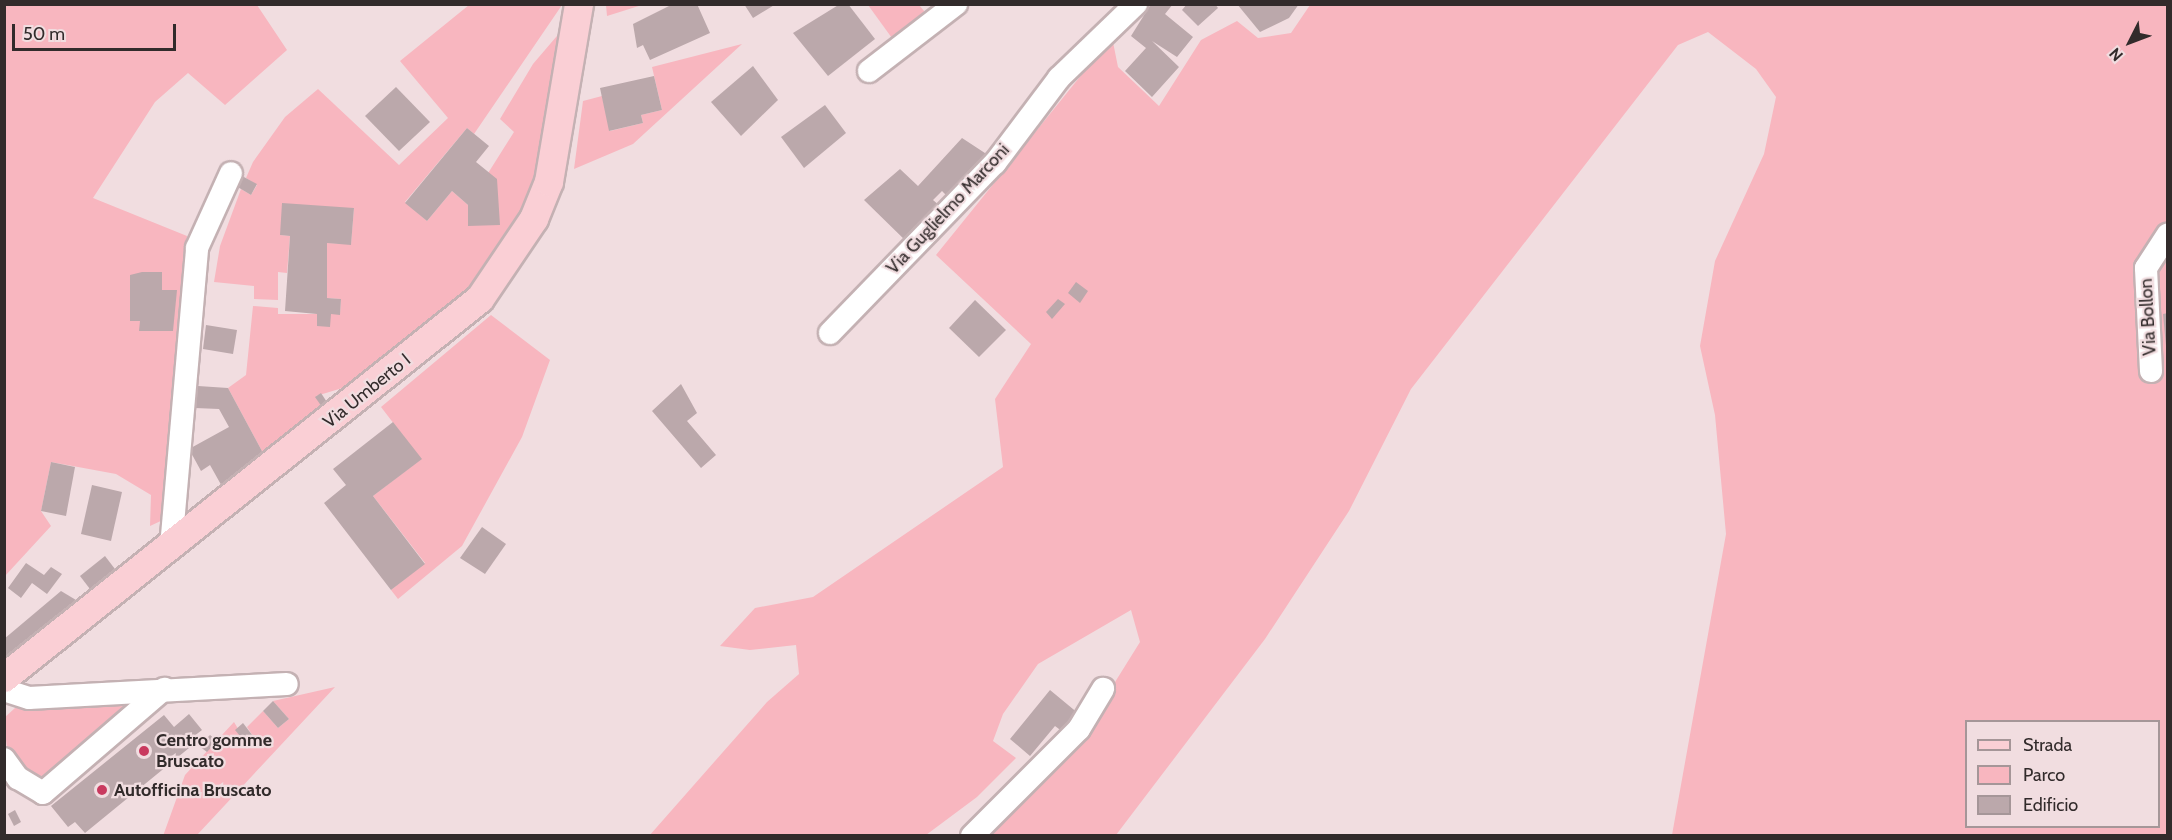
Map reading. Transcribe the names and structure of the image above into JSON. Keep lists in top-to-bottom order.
{
  "streets": {
    "main road": ["Via Umberto I"],
    "street": ["Via Guglielmo Marconi", "Via Bollon"]
  },
  "places": ["Centro gomme Bruscato", "Autofficina Bruscato"],
  "legend": ["Strada", "Parco", "Edificio"],
  "scale_bar": "50 m",
  "north": "bottom left"
}
